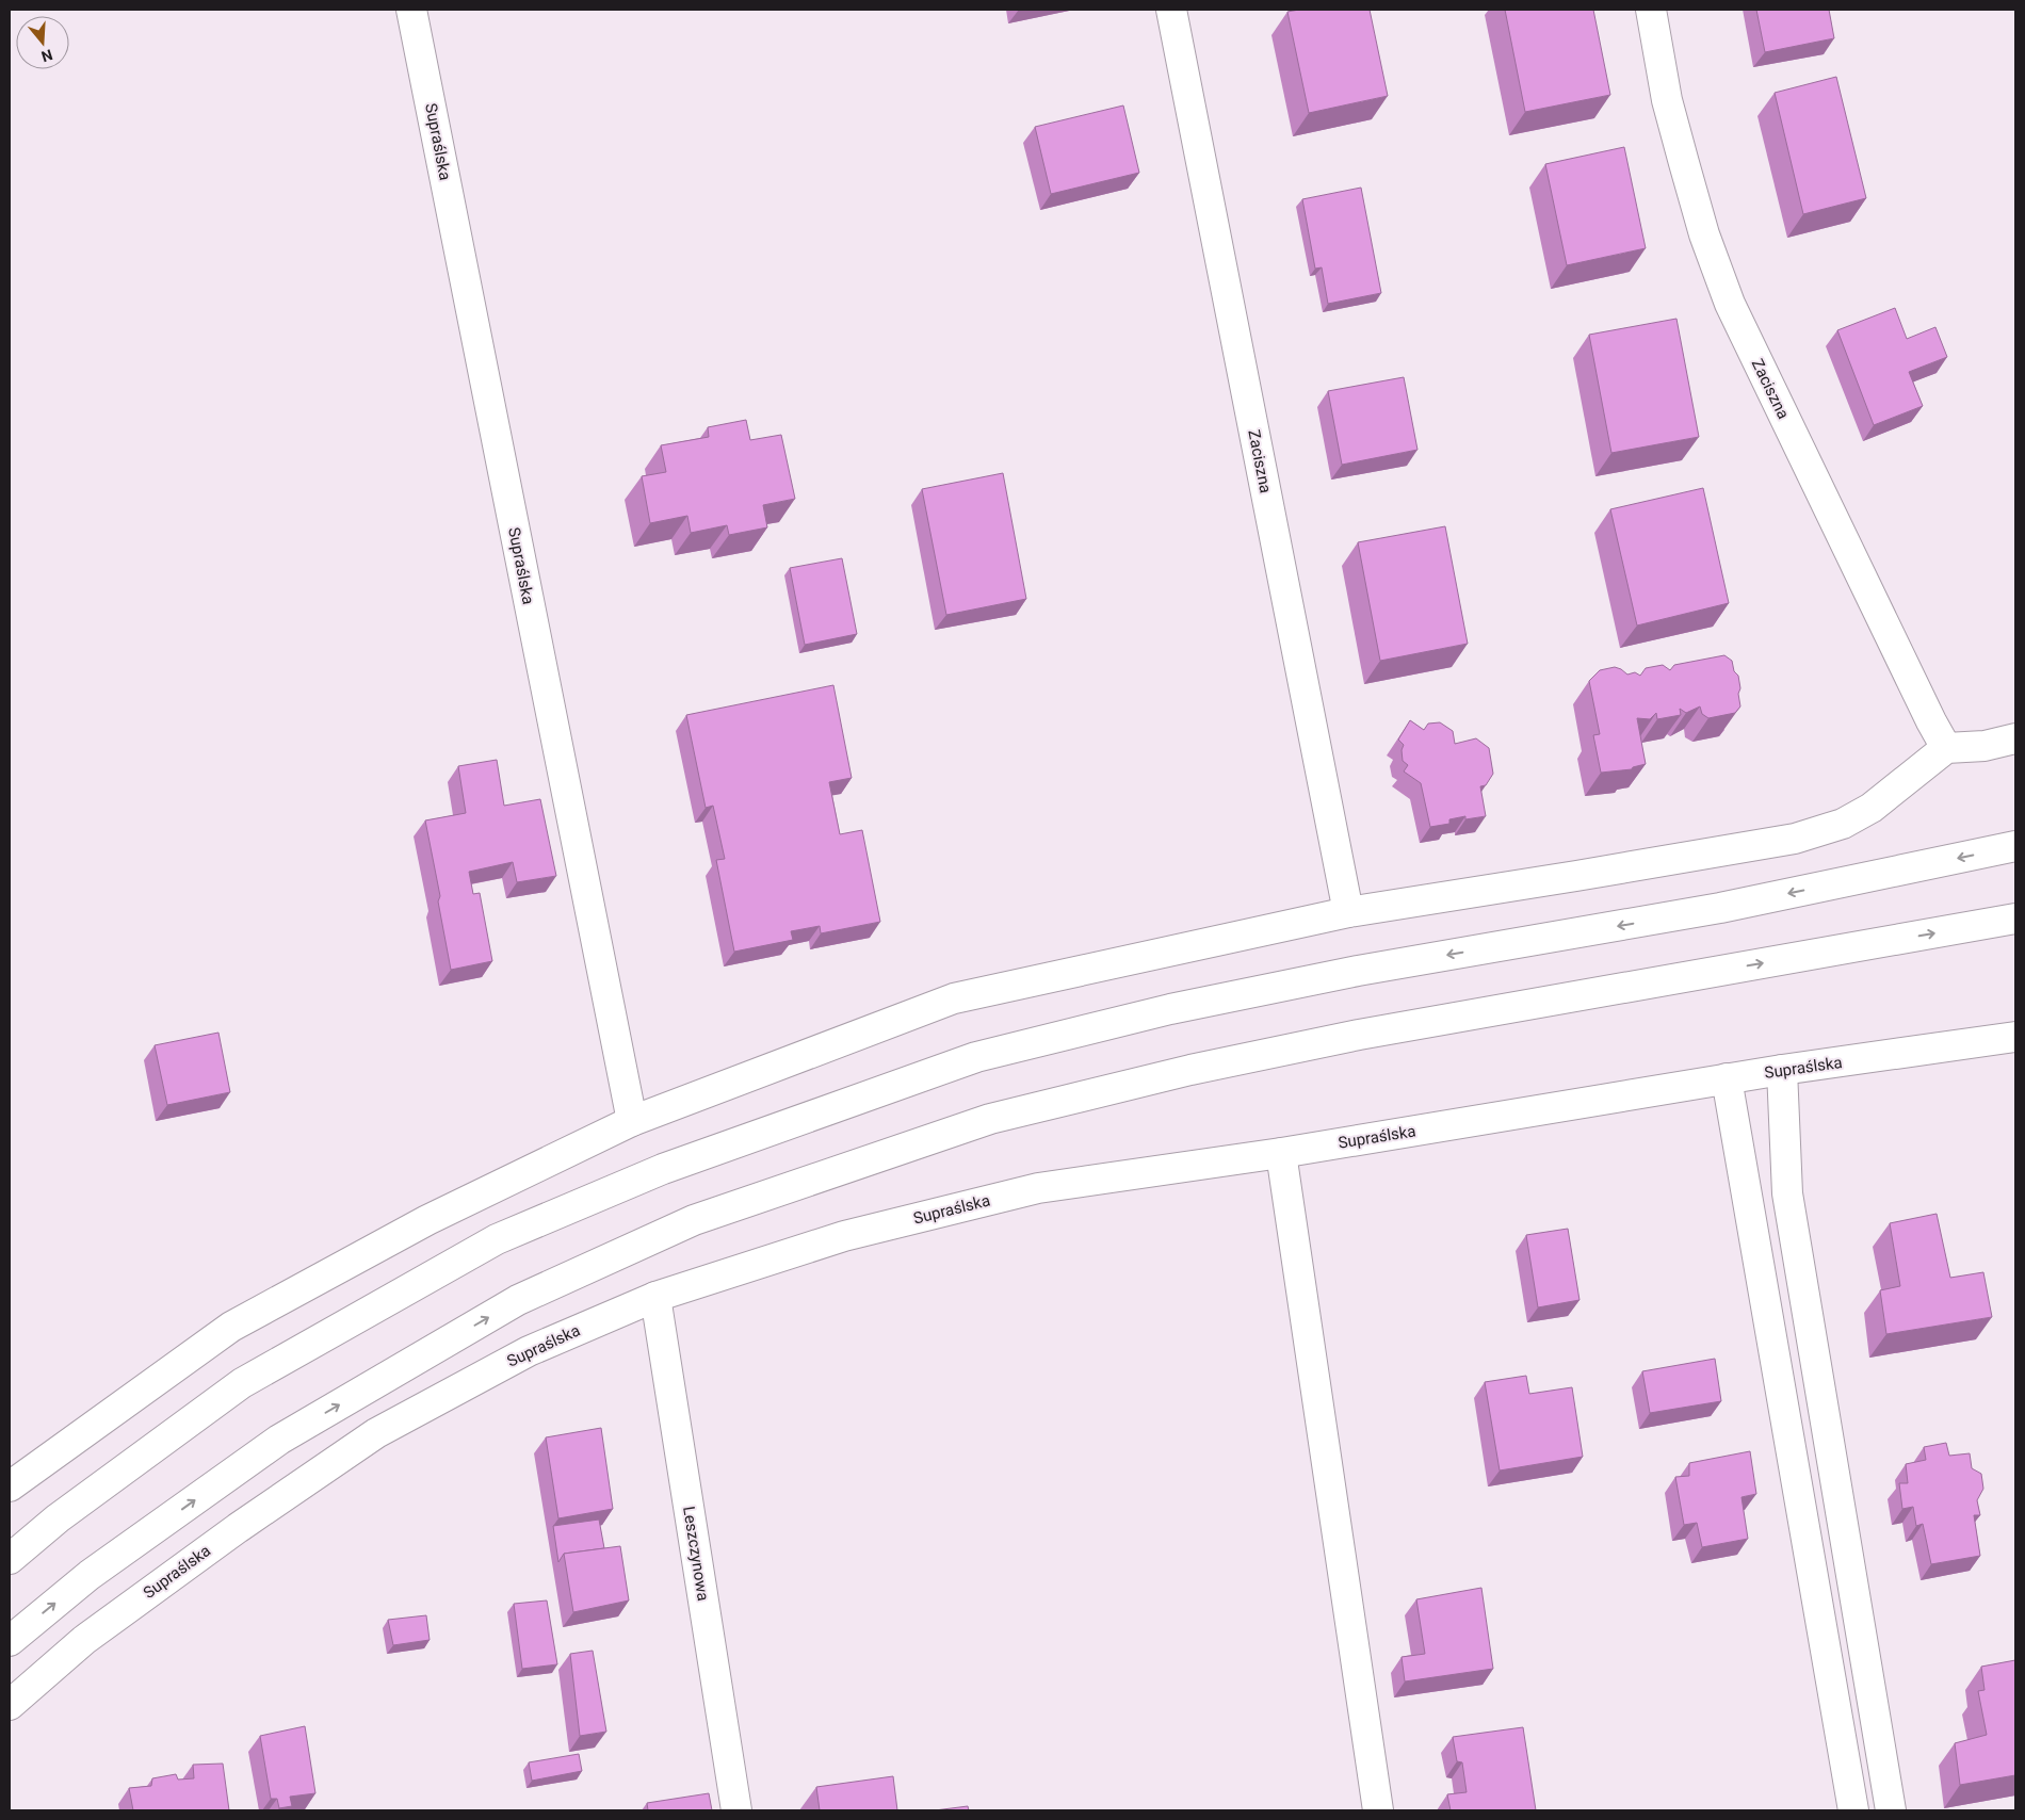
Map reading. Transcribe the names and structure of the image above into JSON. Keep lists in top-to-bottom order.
{
  "streets": {
    "street": ["Supraślska", "Zaciszna", "Leszczynowa"]
  },
  "crossings": [
    ["Supraślska", "Leszczynowa"]
  ],
  "north": "bottom"
}
